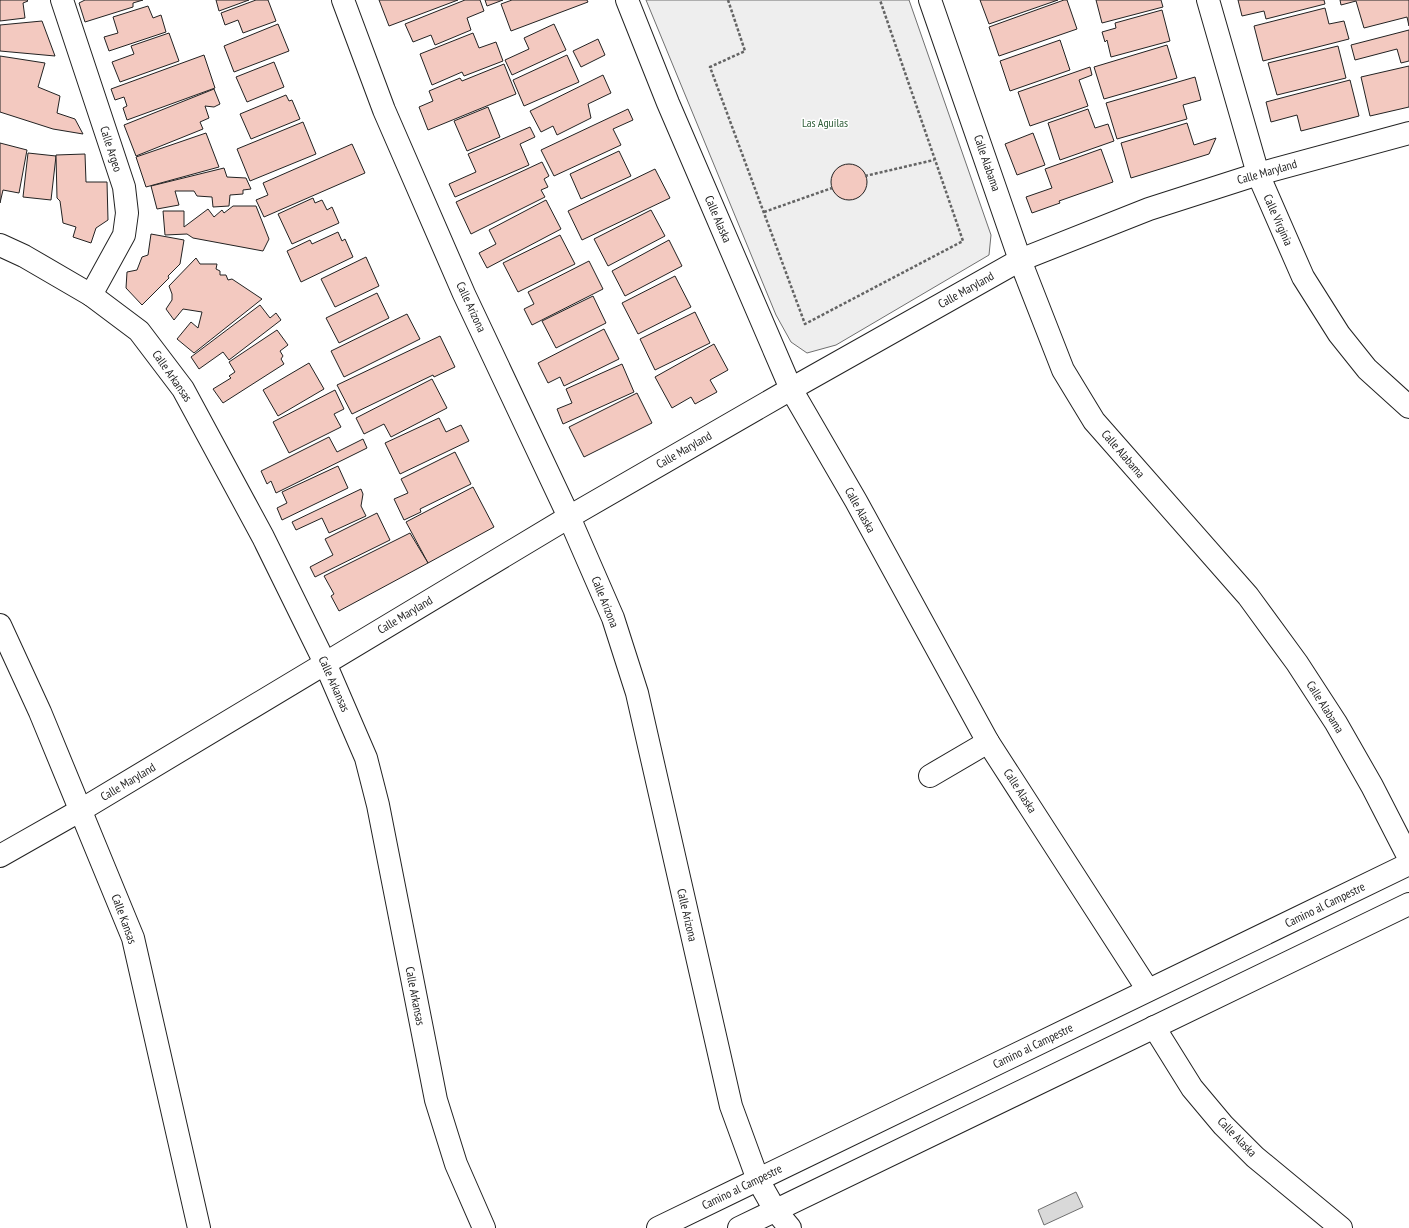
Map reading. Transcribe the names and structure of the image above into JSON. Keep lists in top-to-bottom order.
{
  "streets": {
    "street": [
      "Calle Argeo",
      "Calle Alabama",
      "Calle Maryland",
      "Calle Alaska",
      "Calle Virginia",
      "Calle Arizona",
      "Calle Arkansas",
      "Camino al Campestre",
      "Calle Kansas"
    ]
  },
  "crossings": [
    ["Calle Argeo", "Calle Arkansas"],
    ["Calle Alabama", "Calle Maryland"],
    ["Calle Maryland", "Calle Alaska"],
    ["Calle Maryland", "Calle Virginia"],
    ["Calle Maryland", "Calle Arizona"],
    ["Calle Maryland", "Calle Arkansas"],
    ["Calle Maryland", "Calle Kansas"],
    ["Calle Alaska", "Camino al Campestre"],
    ["Calle Arizona", "Camino al Campestre"]
  ],
  "parks": ["Las Aguilas"]
}
